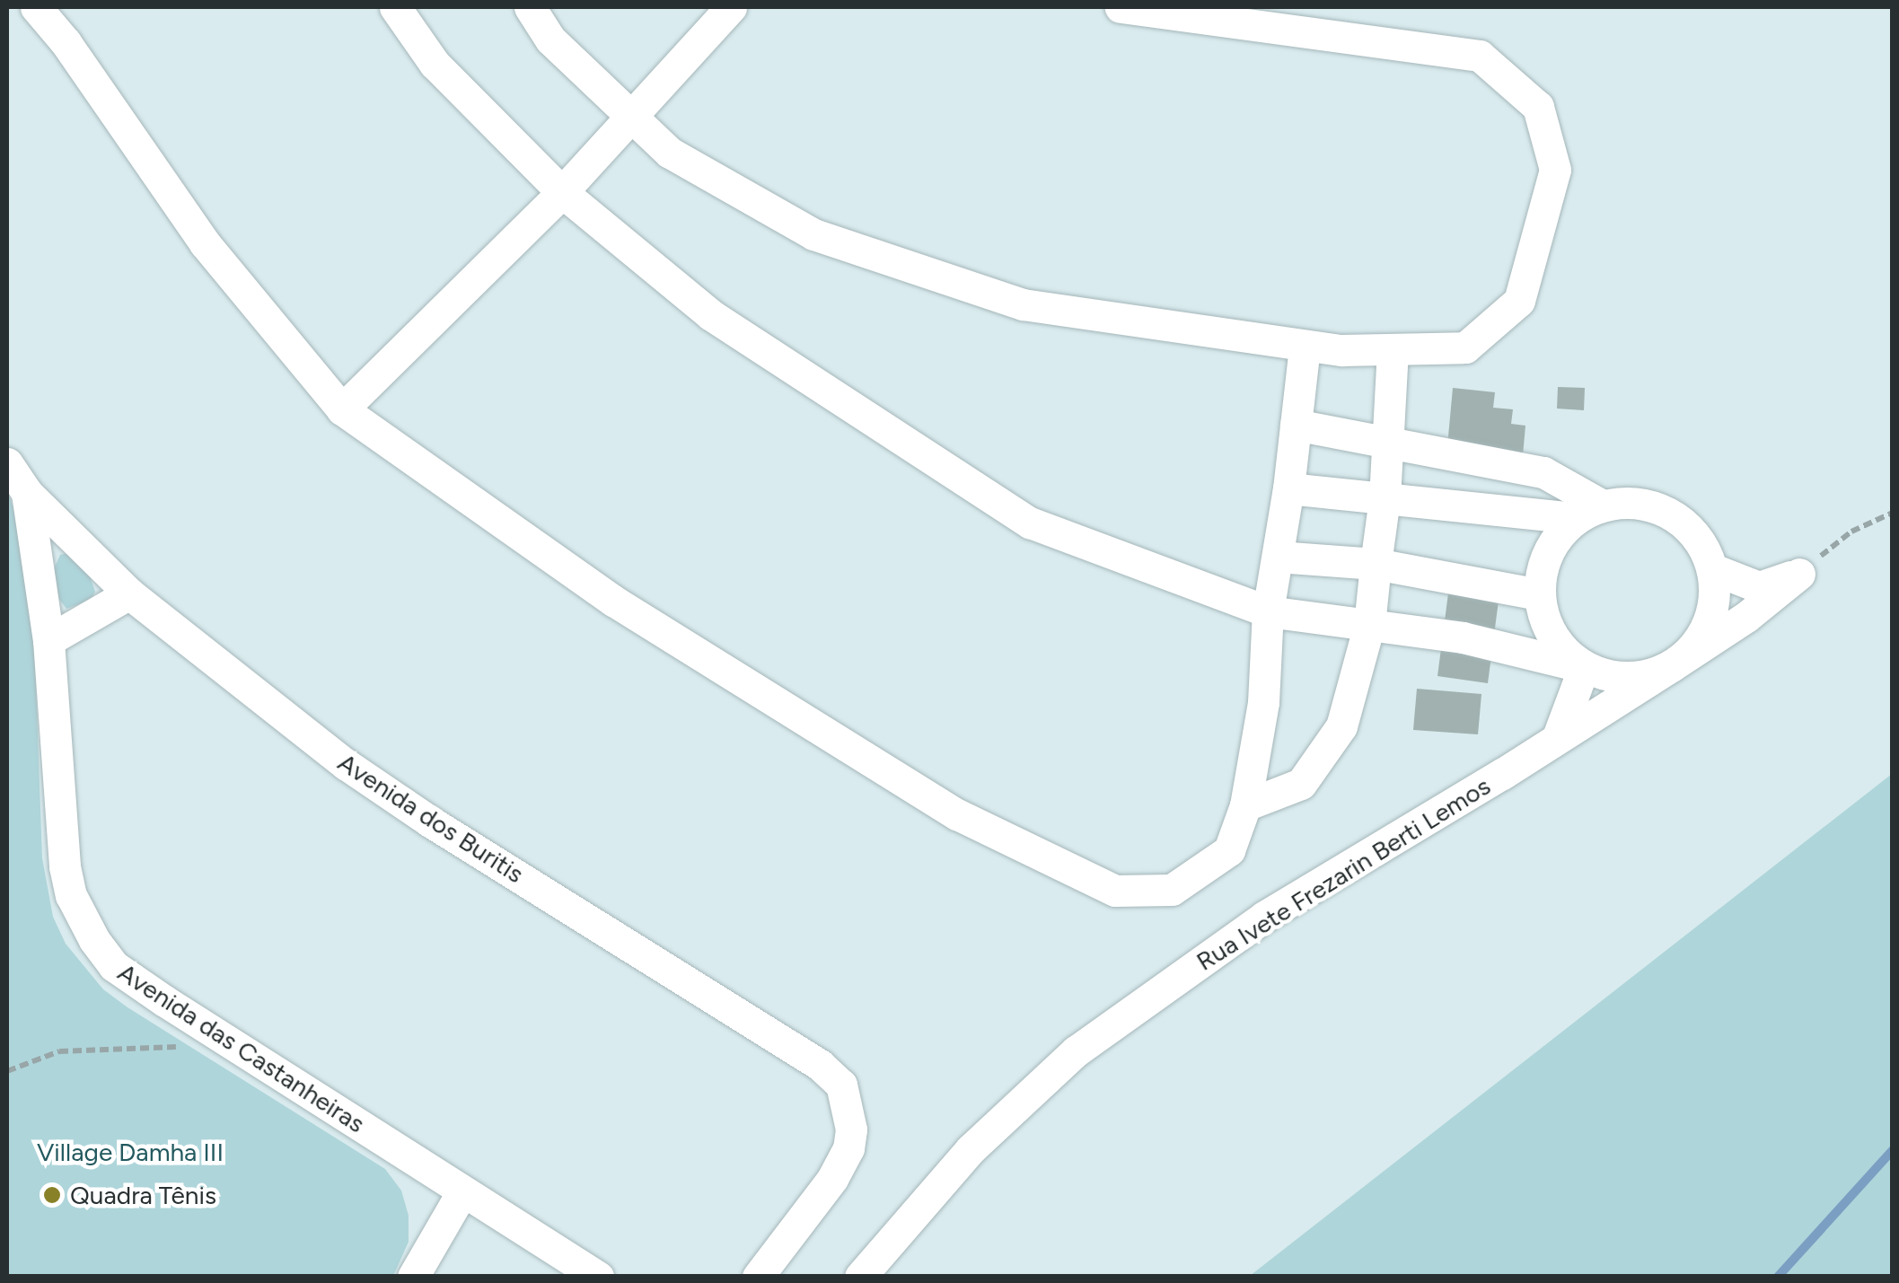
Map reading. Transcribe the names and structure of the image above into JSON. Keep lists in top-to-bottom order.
{
  "streets": {
    "street": ["Avenida dos Buritis", "Rua Ivete Frezarin Berti Lemos", "Avenida das Castanheiras"]
  },
  "crossings": [
    ["Avenida dos Buritis", "Avenida das Castanheiras"]
  ],
  "parks": ["Village Damha III"],
  "places": ["Quadra Tênis"]
}
